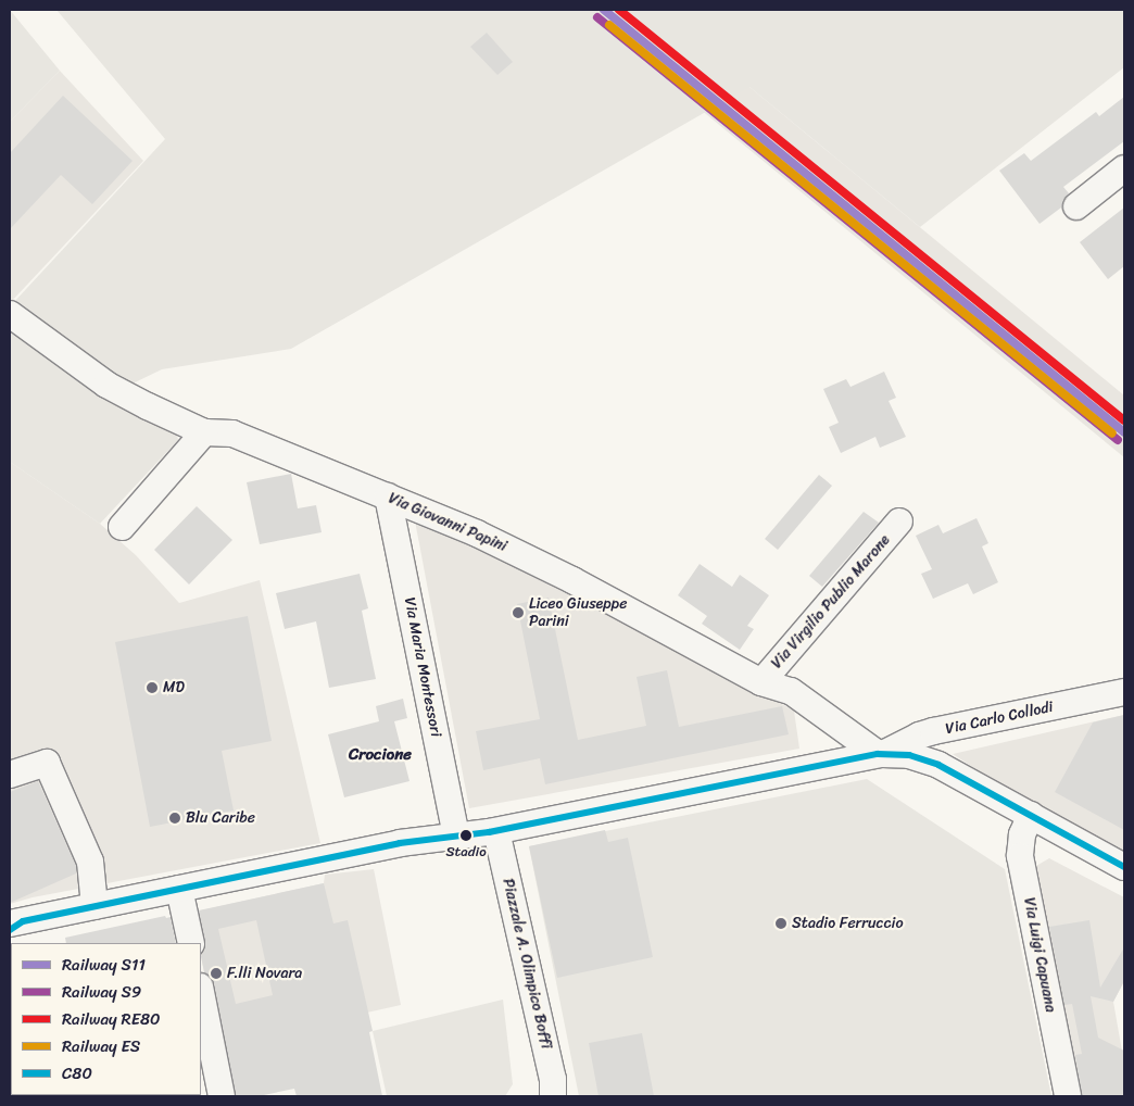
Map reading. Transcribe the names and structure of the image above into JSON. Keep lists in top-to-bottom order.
{
  "streets": {
    "street": [
      "Via Giovanni Papini",
      "Via Virgilio Publio Marone",
      "Via Maria Montessori",
      "Via Carlo Collodi",
      "Via Luigi Capuana",
      "Piazzale A. Olimpico Boffi"
    ]
  },
  "crossings": [
    ["Via Giovanni Papini", "Via Virgilio Publio Marone"],
    ["Via Giovanni Papini", "Via Maria Montessori"],
    ["Via Giovanni Papini", "Via Carlo Collodi"]
  ],
  "districts": ["Crocione"],
  "places": [
    "Liceo Giuseppe Parini",
    "MD",
    "Blu Caribe",
    "Stadio",
    "Stadio Ferruccio",
    "F.lli Novara"
  ],
  "lines": [
    "rail line S11",
    "rail line RE80",
    "rail line S9",
    "rail line ES",
    "transit line C80"
  ],
  "legend": [
    "Railway S11",
    "Railway S9",
    "Railway RE80",
    "Railway ES",
    "C80"
  ]
}
